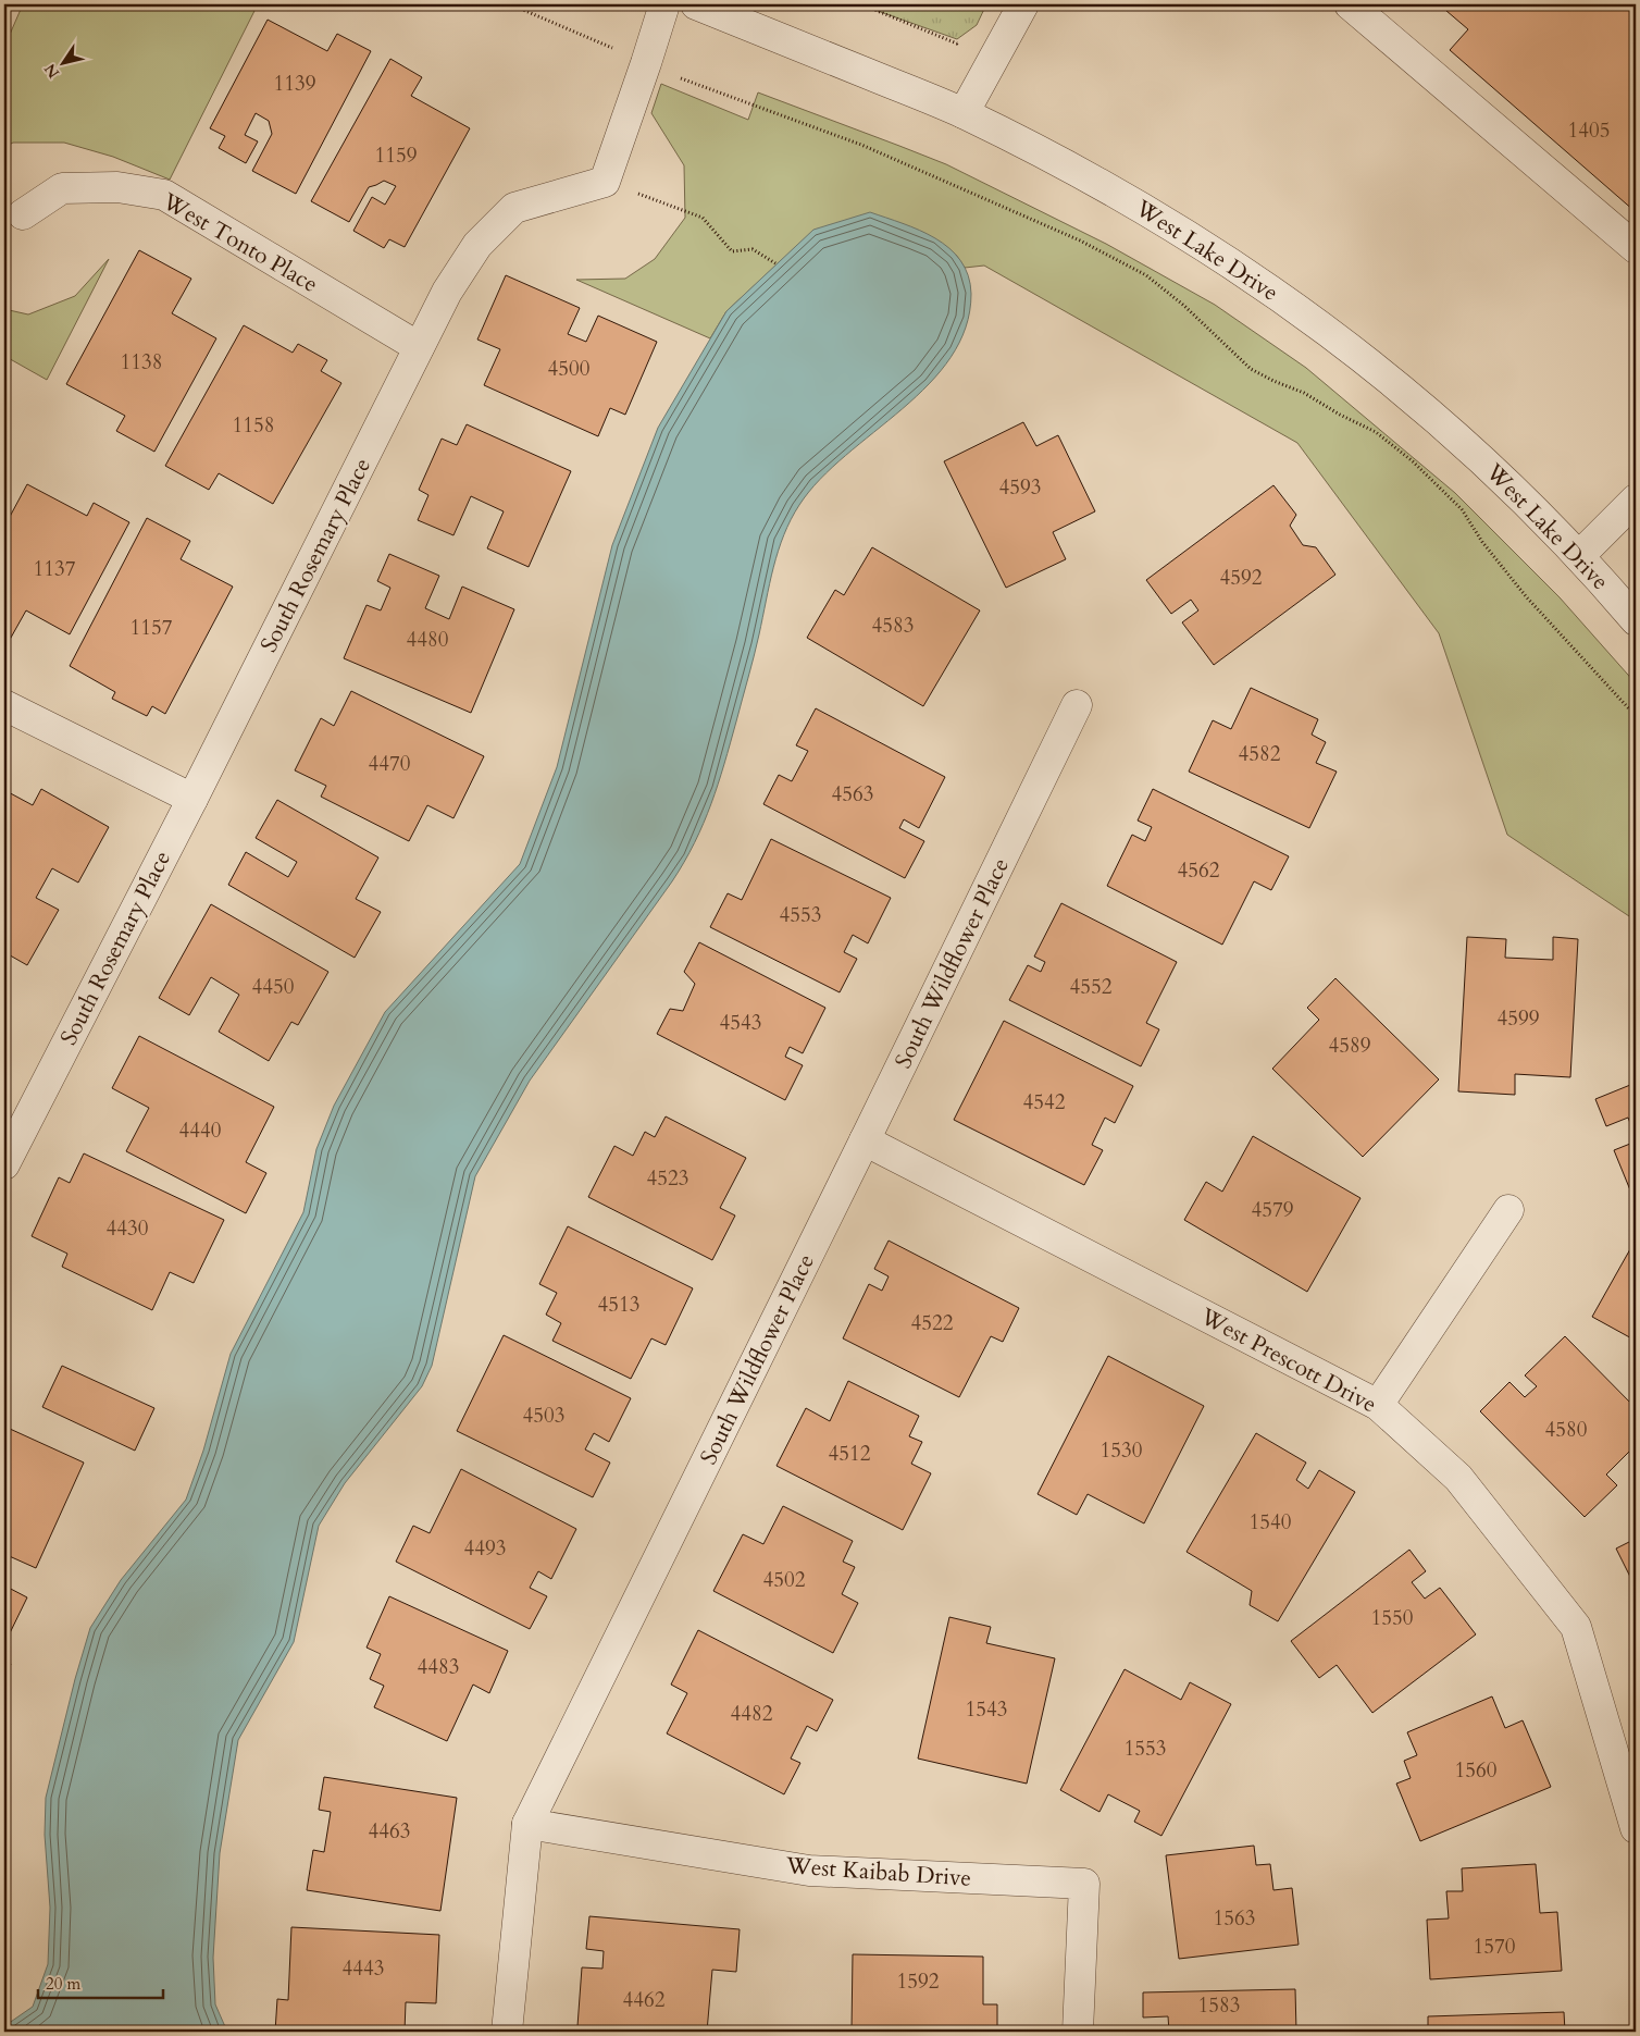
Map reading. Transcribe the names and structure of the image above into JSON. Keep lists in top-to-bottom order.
{
  "streets": {
    "street": [
      "West Tonto Place",
      "West Lake Drive",
      "South Rosemary Place",
      "South Wildflower Place",
      "West Prescott Drive",
      "West Kaibab Drive"
    ]
  },
  "crossings": [
    ["West Tonto Place", "South Rosemary Place"],
    ["South Wildflower Place", "West Prescott Drive"],
    ["South Wildflower Place", "West Kaibab Drive"]
  ],
  "house_numbers": [
    "1139",
    "1405",
    "1159",
    "1138",
    "4500",
    "1158",
    "4593",
    "1137",
    "4592",
    "4583",
    "1157",
    "4480",
    "4582",
    "4470",
    "4563",
    "4562",
    "4553",
    "4450",
    "4552",
    "4599",
    "4543",
    "4589",
    "4542",
    "4440",
    "4523",
    "4579",
    "4430",
    "4513",
    "4522",
    "4503",
    "4580",
    "1530",
    "4512",
    "1540",
    "4493",
    "4502",
    "1550",
    "4483",
    "1543",
    "4482",
    "1553",
    "1560",
    "4463",
    "1563",
    "1570",
    "4443",
    "1592",
    "4462",
    "1583"
  ],
  "scale_bar": "20 m",
  "north": "bottom left"
}
